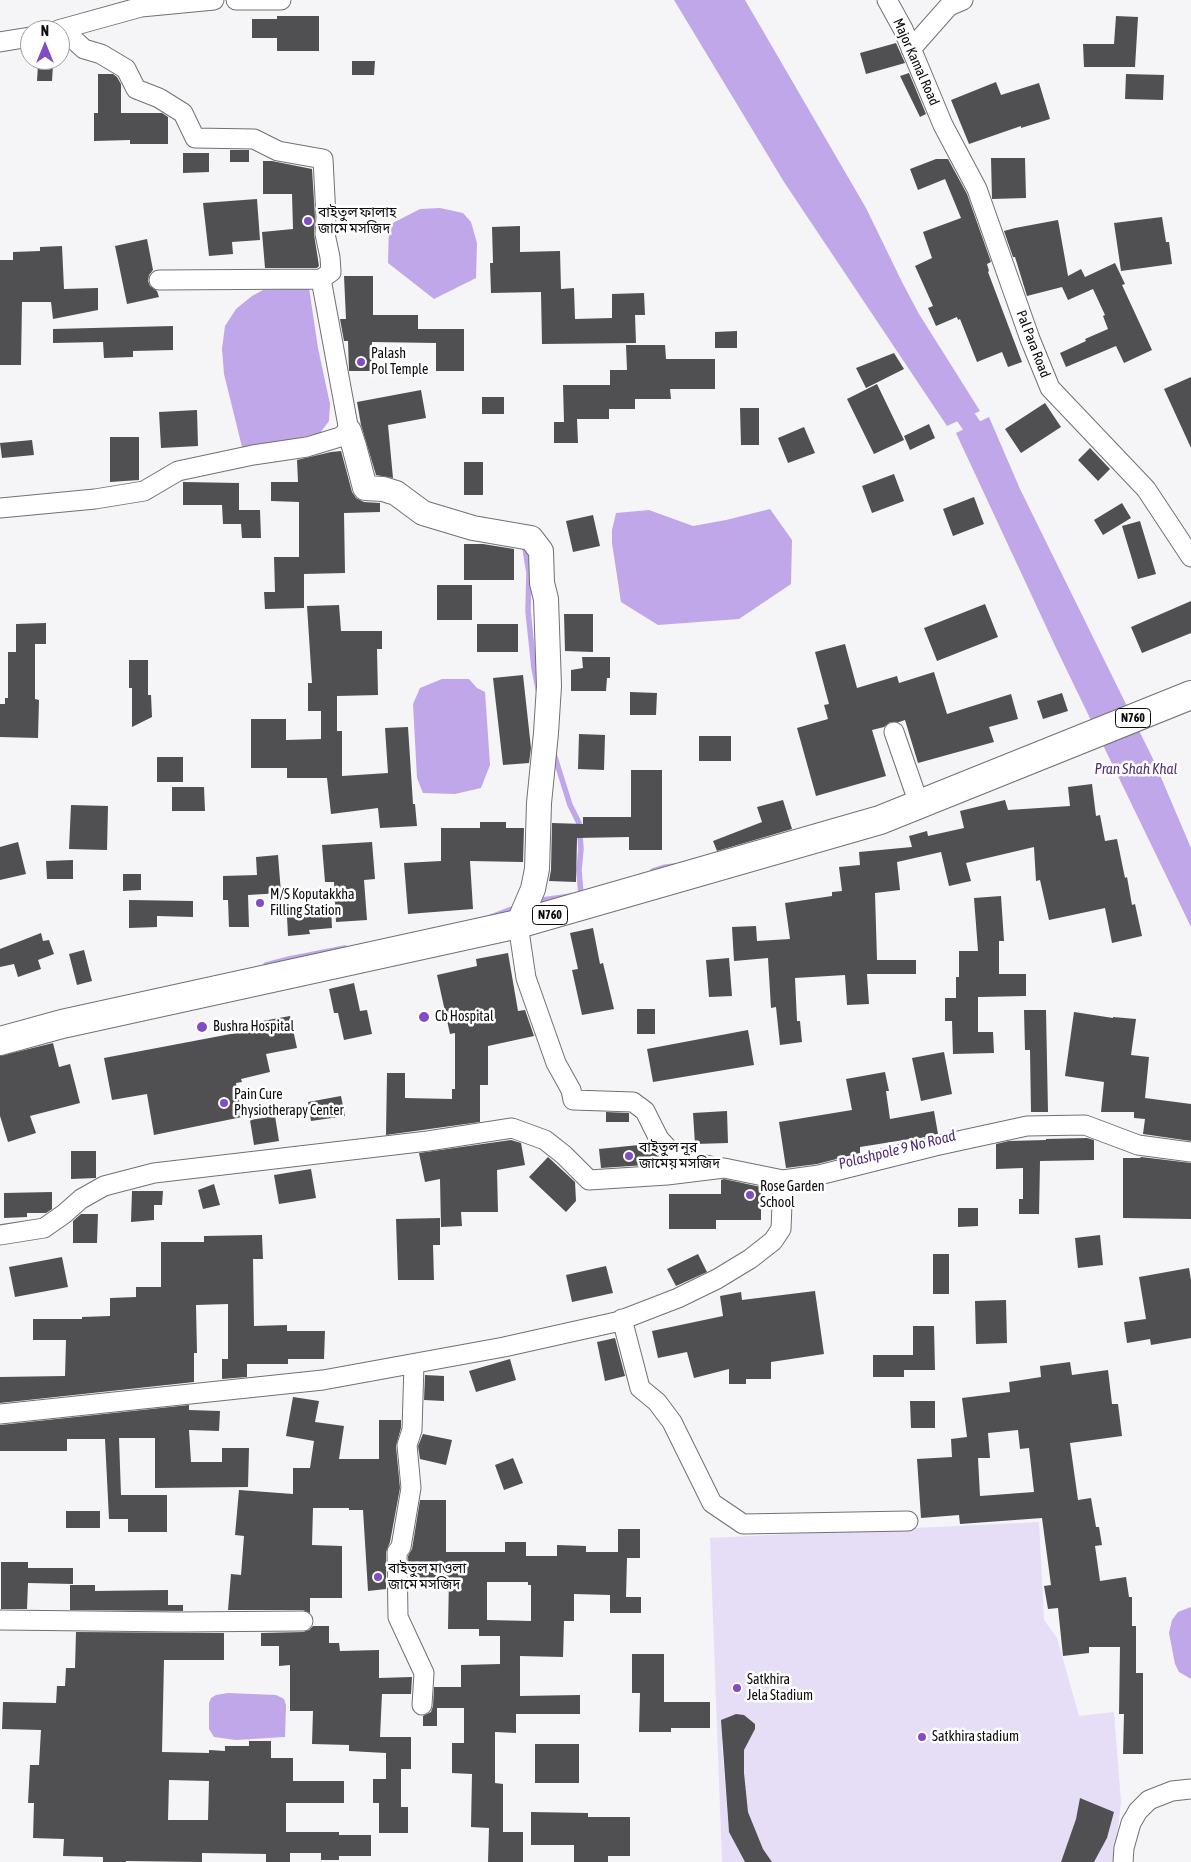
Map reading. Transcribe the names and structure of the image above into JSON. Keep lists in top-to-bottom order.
{
  "streets": {
    "highway": ["N760"],
    "street": ["Major Kamal Road", "Pal Para Road"]
  },
  "crossings": [
    ["Major Kamal Road", "Pal Para Road"]
  ],
  "water": ["Pran Shah Khal", "Polashpole 9 No Road"],
  "places": [
    "বাইতুল ফালাহ জামে মসজিদ",
    "Palash Pol Temple",
    "M/S Koputakkha Filling Station",
    "Cb Hospital",
    "Bushra Hospital",
    "Pain Cure Physiotherapy Center",
    "বাইতুল নূর জামেয় মসজিদ",
    "Rose Garden School",
    "বাইতুল মাওলা জামে মসজিদ",
    "Satkhira Jela Stadium",
    "Satkhira stadium"
  ],
  "north": "top"
}
